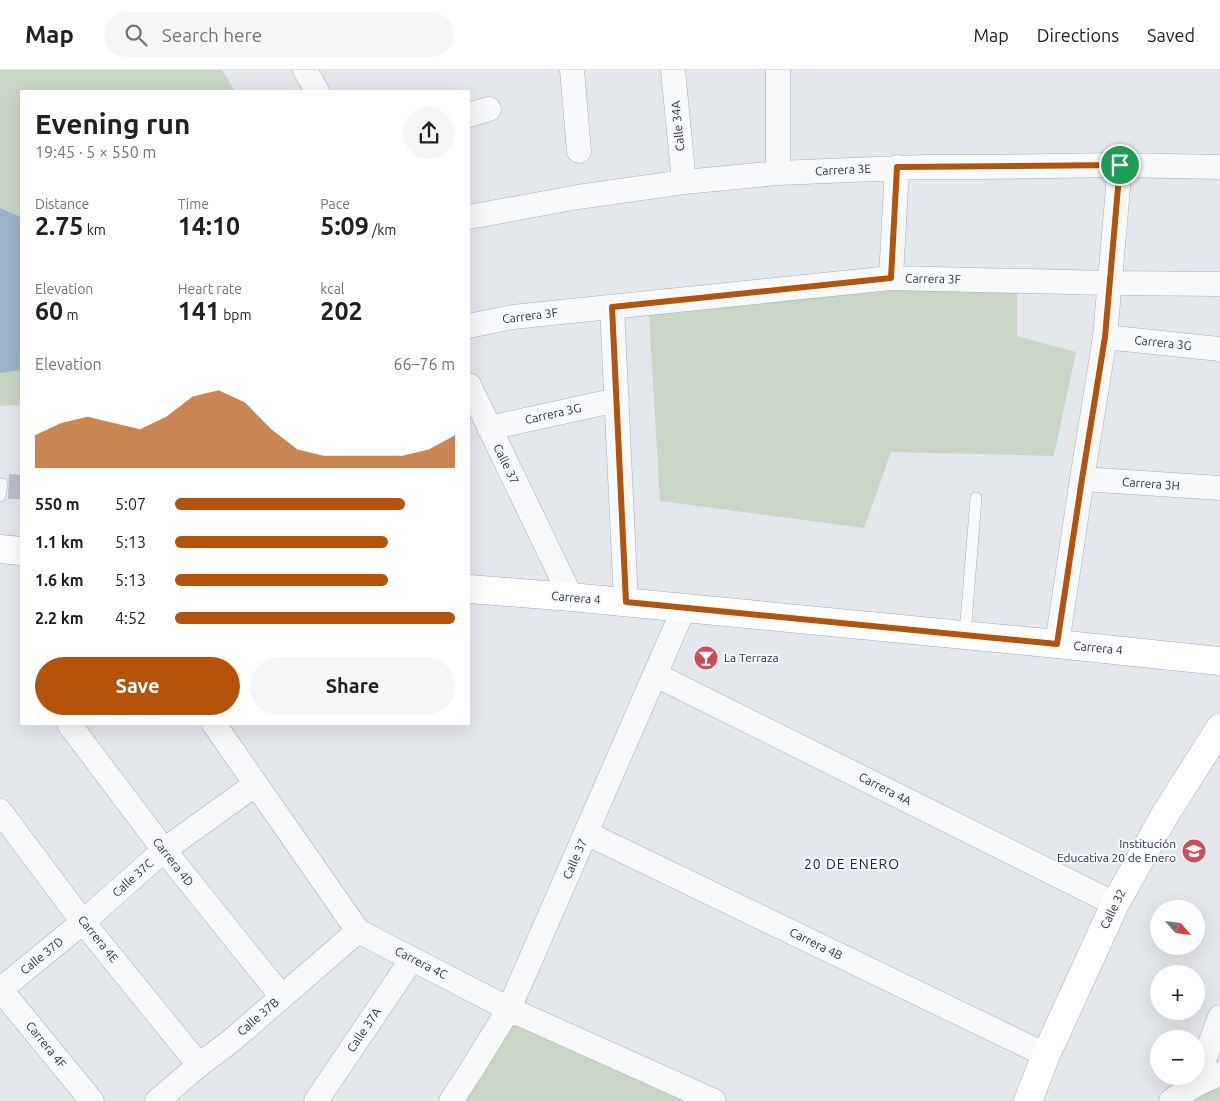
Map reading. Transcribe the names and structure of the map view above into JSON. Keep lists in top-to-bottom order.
{
  "streets": {
    "main road": ["Carrera 4", "Calle 32"],
    "street": [
      "Calle 34A",
      "Carrera 3E",
      "Carrera 3F",
      "Carrera 3G",
      "Calle 37",
      "Carrera 3H",
      "Carrera 4A",
      "Carrera 4D",
      "Calle 37C",
      "Carrera 4E",
      "Carrera 4B",
      "Calle 37D",
      "Carrera 4C",
      "Calle 37B",
      "Calle 37A",
      "Carrera 4F"
    ]
  },
  "crossings": [
    ["Calle 34A", "Carrera 3E"],
    ["Carrera 3G", "Calle 37"],
    ["Calle 37", "Carrera 4"],
    ["Calle 37", "Carrera 4A"],
    ["Calle 37", "Carrera 4B"],
    ["Calle 37", "Carrera 4C"],
    ["Carrera 4A", "Calle 32"],
    ["Carrera 4D", "Calle 37C"],
    ["Carrera 4D", "Calle 37B"],
    ["Calle 37C", "Carrera 4E"],
    ["Calle 37C", "Calle 37D"],
    ["Calle 37C", "Carrera 4C"],
    ["Calle 32", "Carrera 4B"],
    ["Carrera 4E", "Calle 37D"],
    ["Carrera 4E", "Calle 37B"],
    ["Calle 37D", "Carrera 4F"],
    ["Carrera 4C", "Calle 37B"],
    ["Carrera 4C", "Calle 37A"]
  ],
  "districts": ["20 DE ENERO"],
  "places": {
    "bar": ["La Terraza"],
    "school or university": ["Institución Educativa 20 de Enero"]
  },
  "north": "bottom right",
  "page": {
    "header": "Map",
    "search": "Search here",
    "nav": ["Map", "Directions", "Saved"],
    "heading": ["Evening run", "19:45 · 5 × 550 m"],
    "stats": [
      ["Distance", "2.75 km"],
      ["Time", "14:10"],
      ["Pace", "5:09 /km"],
      ["Elevation", "60 m"],
      ["Heart rate", "141 bpm"],
      ["kcal", "202"]
    ],
    "chart": ["Elevation", "66–76 m"],
    "list": [
      {
        "name": "550 m",
        "note": "5:07"
      },
      {
        "name": "1.1 km",
        "note": "5:13"
      },
      {
        "name": "1.6 km",
        "note": "5:13"
      },
      {
        "name": "2.2 km",
        "note": "4:52"
      }
    ],
    "buttons": ["Save", "Share"],
    "map_buttons": ["+", "−"]
  }
}
